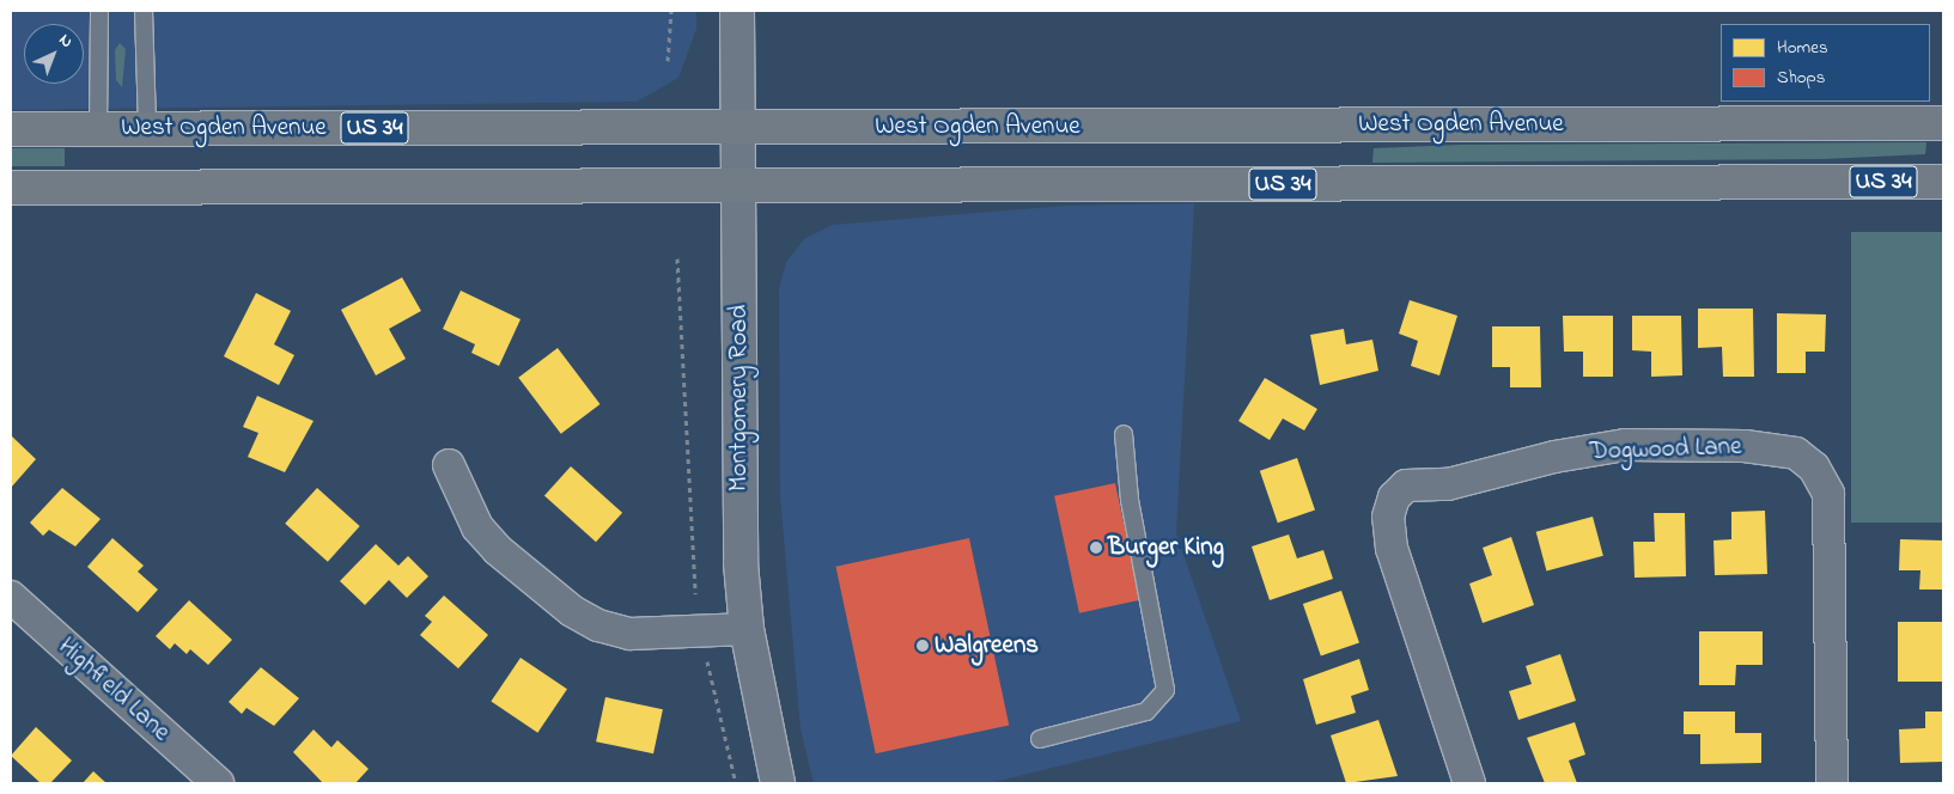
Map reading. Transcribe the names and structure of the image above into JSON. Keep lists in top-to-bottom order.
{
  "streets": {
    "main road": ["West Ogden Avenue", "US 34"],
    "street": ["Montgomery Road", "Dogwood Lane", "Highfield Lane"]
  },
  "crossings": [
    ["West Ogden Avenue", "Montgomery Road"],
    ["US 34", "Montgomery Road"]
  ],
  "places": ["Burger King", "Walgreens"],
  "legend": ["Homes", "Shops"],
  "north": "top right"
}
